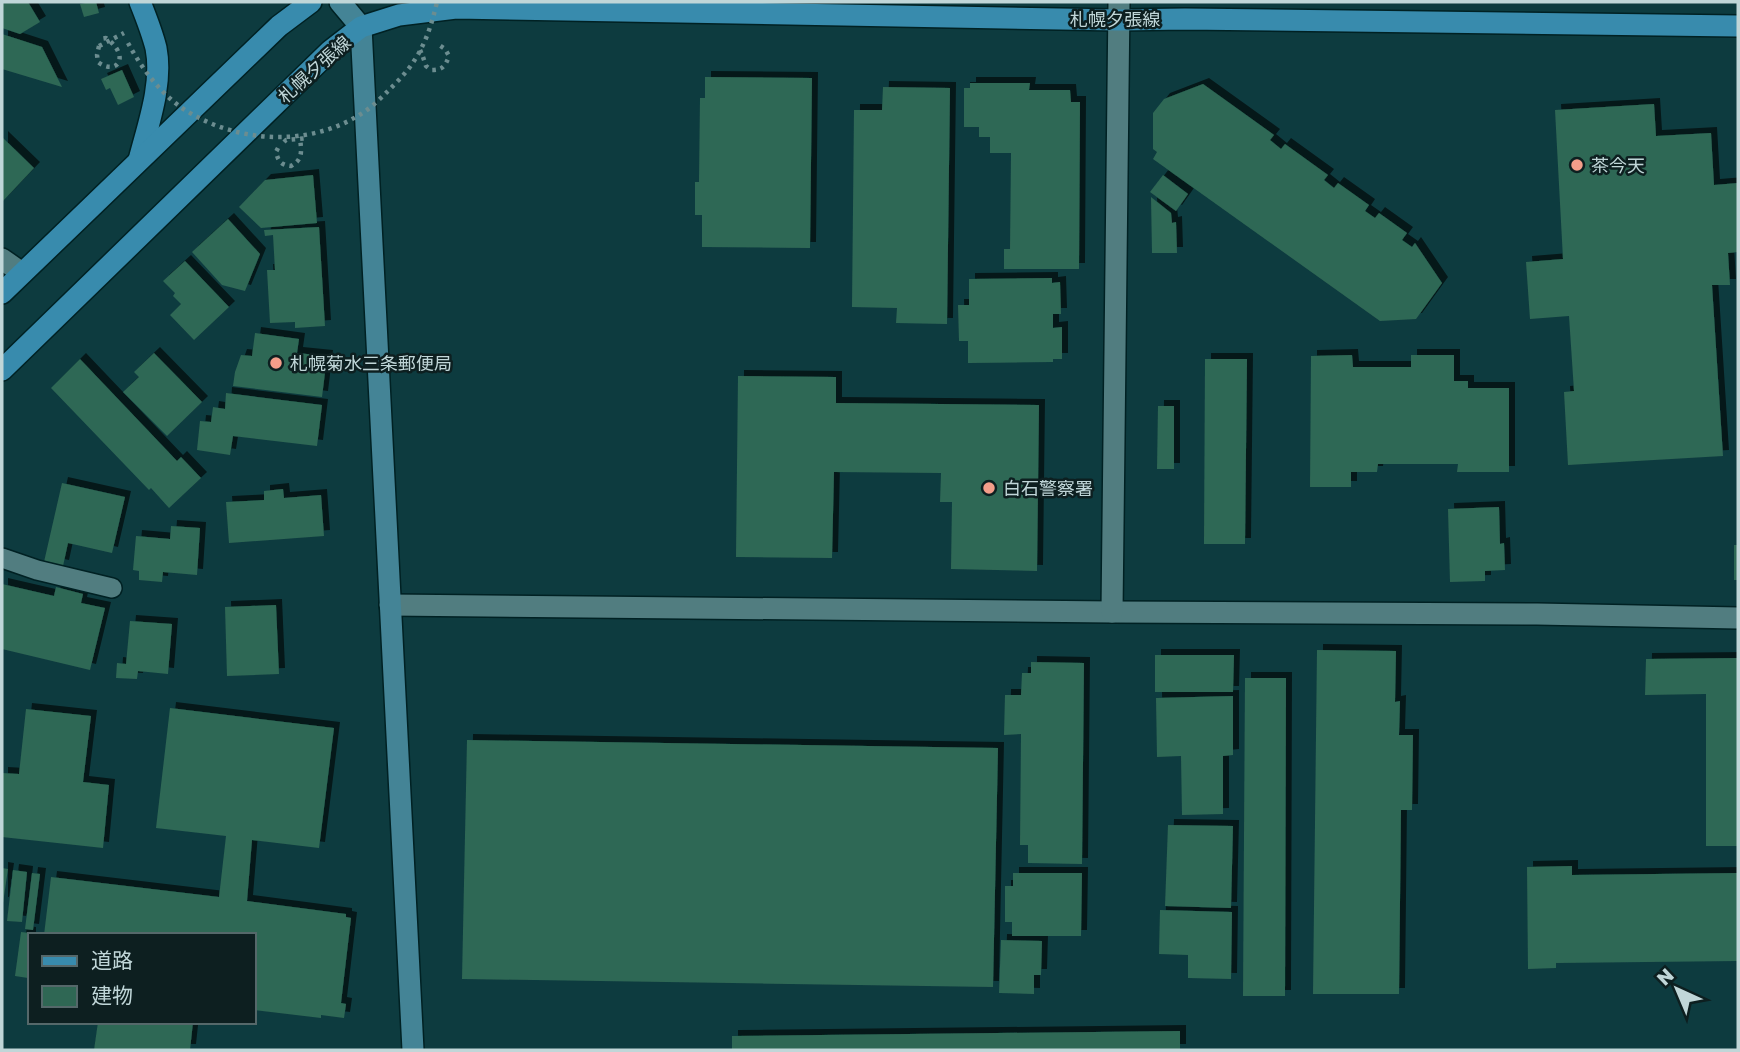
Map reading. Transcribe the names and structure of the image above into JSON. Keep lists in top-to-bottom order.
{
  "streets": {
    "main road": ["札幌夕張線"]
  },
  "places": ["茶今天", "札幌菊水三条郵便局", "白石警察署"],
  "legend": ["道路", "建物"],
  "north": "top left"
}
